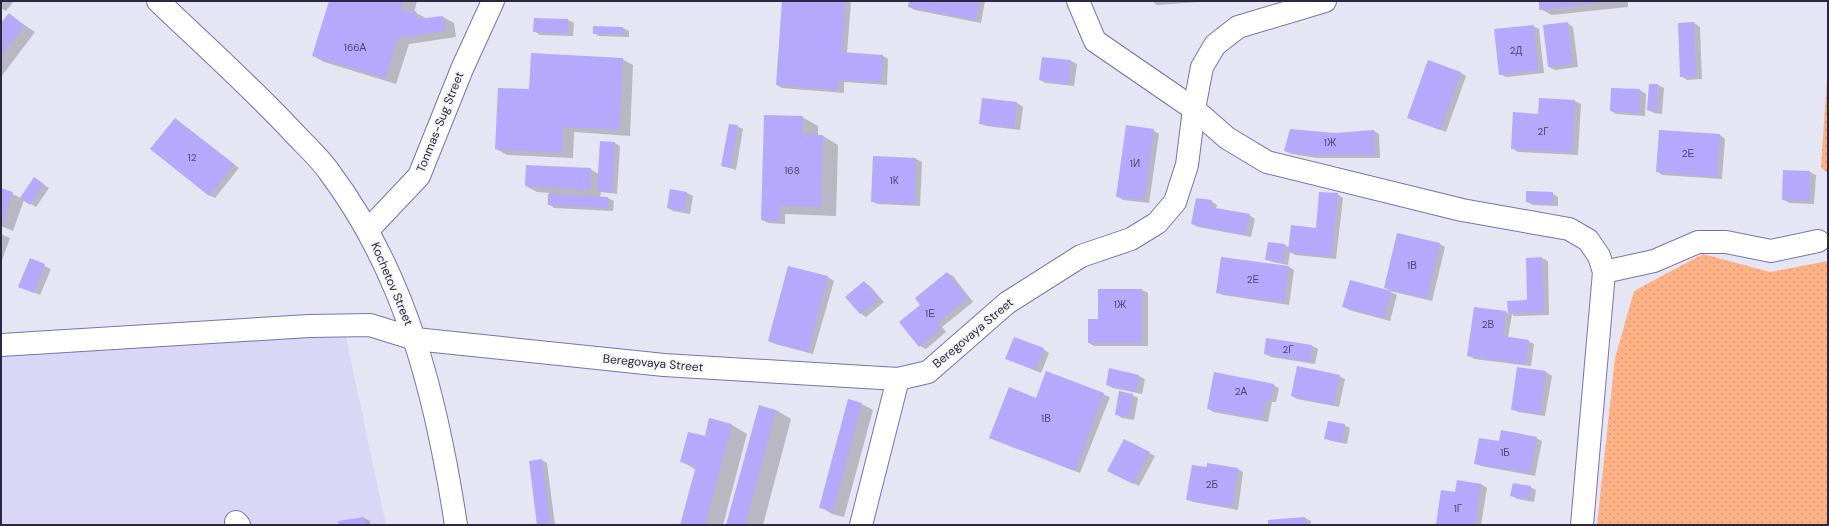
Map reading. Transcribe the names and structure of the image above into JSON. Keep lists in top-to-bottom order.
{
  "streets": {
    "street": ["Tonmas-Sug Street", "Kochetov Street", "Beregovaya Street"]
  },
  "crossings": [
    ["Tonmas-Sug Street", "Kochetov Street"],
    ["Kochetov Street", "Beregovaya Street"]
  ],
  "house_numbers": [
    "166А",
    "2Д",
    "2Г",
    "1Ж",
    "2Е",
    "12",
    "1И",
    "168",
    "1К",
    "1В",
    "2Е",
    "1Ж",
    "1Е",
    "2В",
    "2Г",
    "2А",
    "1В",
    "1Б",
    "2Б",
    "1Г"
  ]
}
